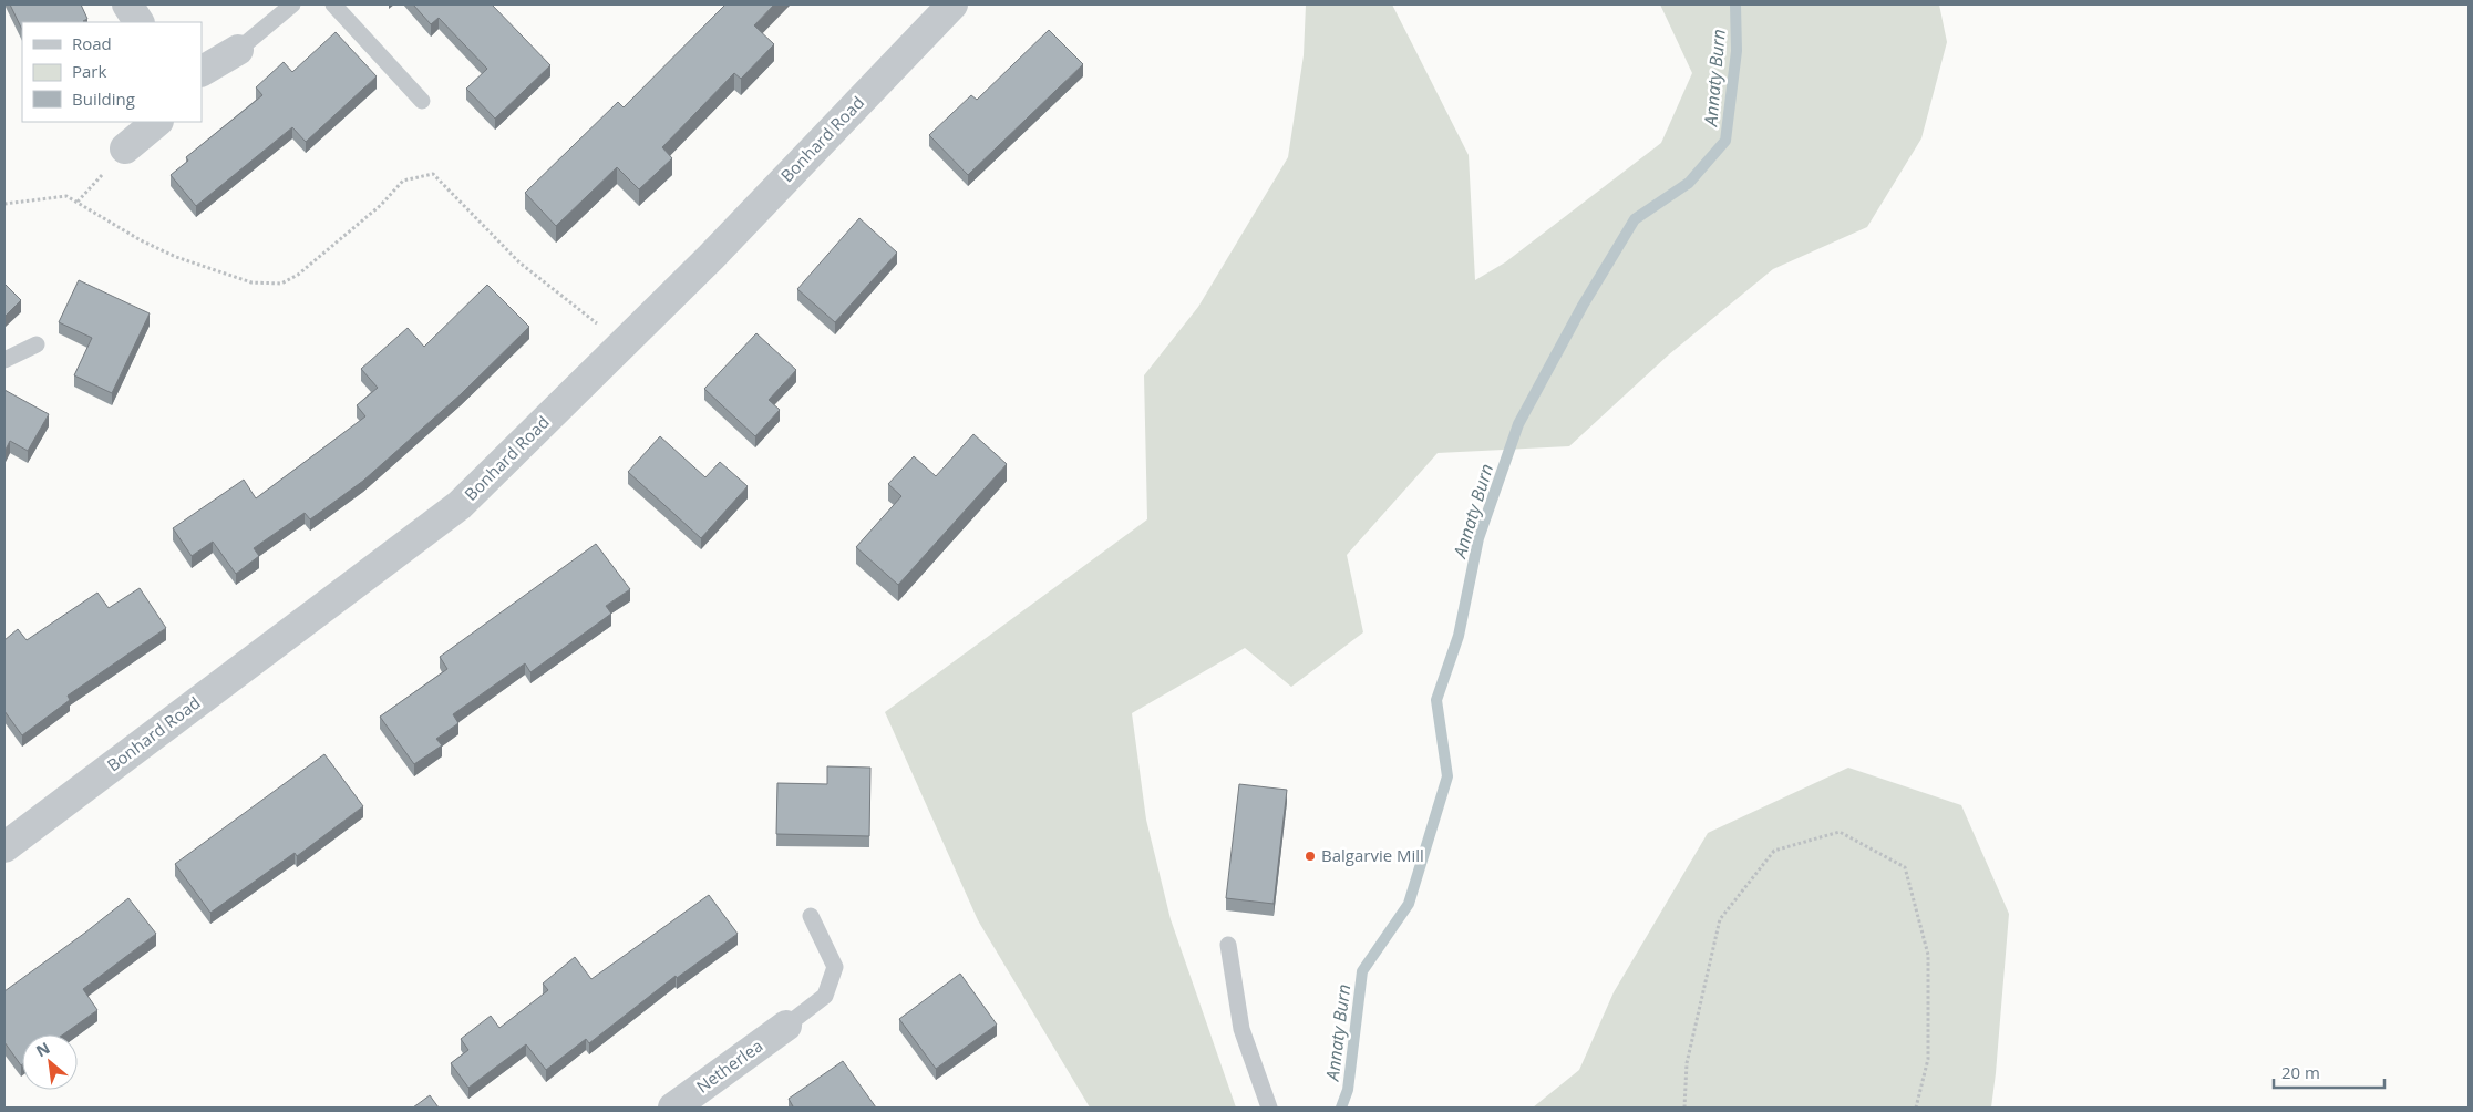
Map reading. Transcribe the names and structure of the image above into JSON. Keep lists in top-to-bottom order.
{
  "streets": {
    "street": ["Bonhard Road", "Netherlea"]
  },
  "water": ["Annaty Burn"],
  "places": ["Balgarvie Mill"],
  "legend": ["Road", "Park", "Building"],
  "scale_bar": "20 m",
  "north": "top left"
}
